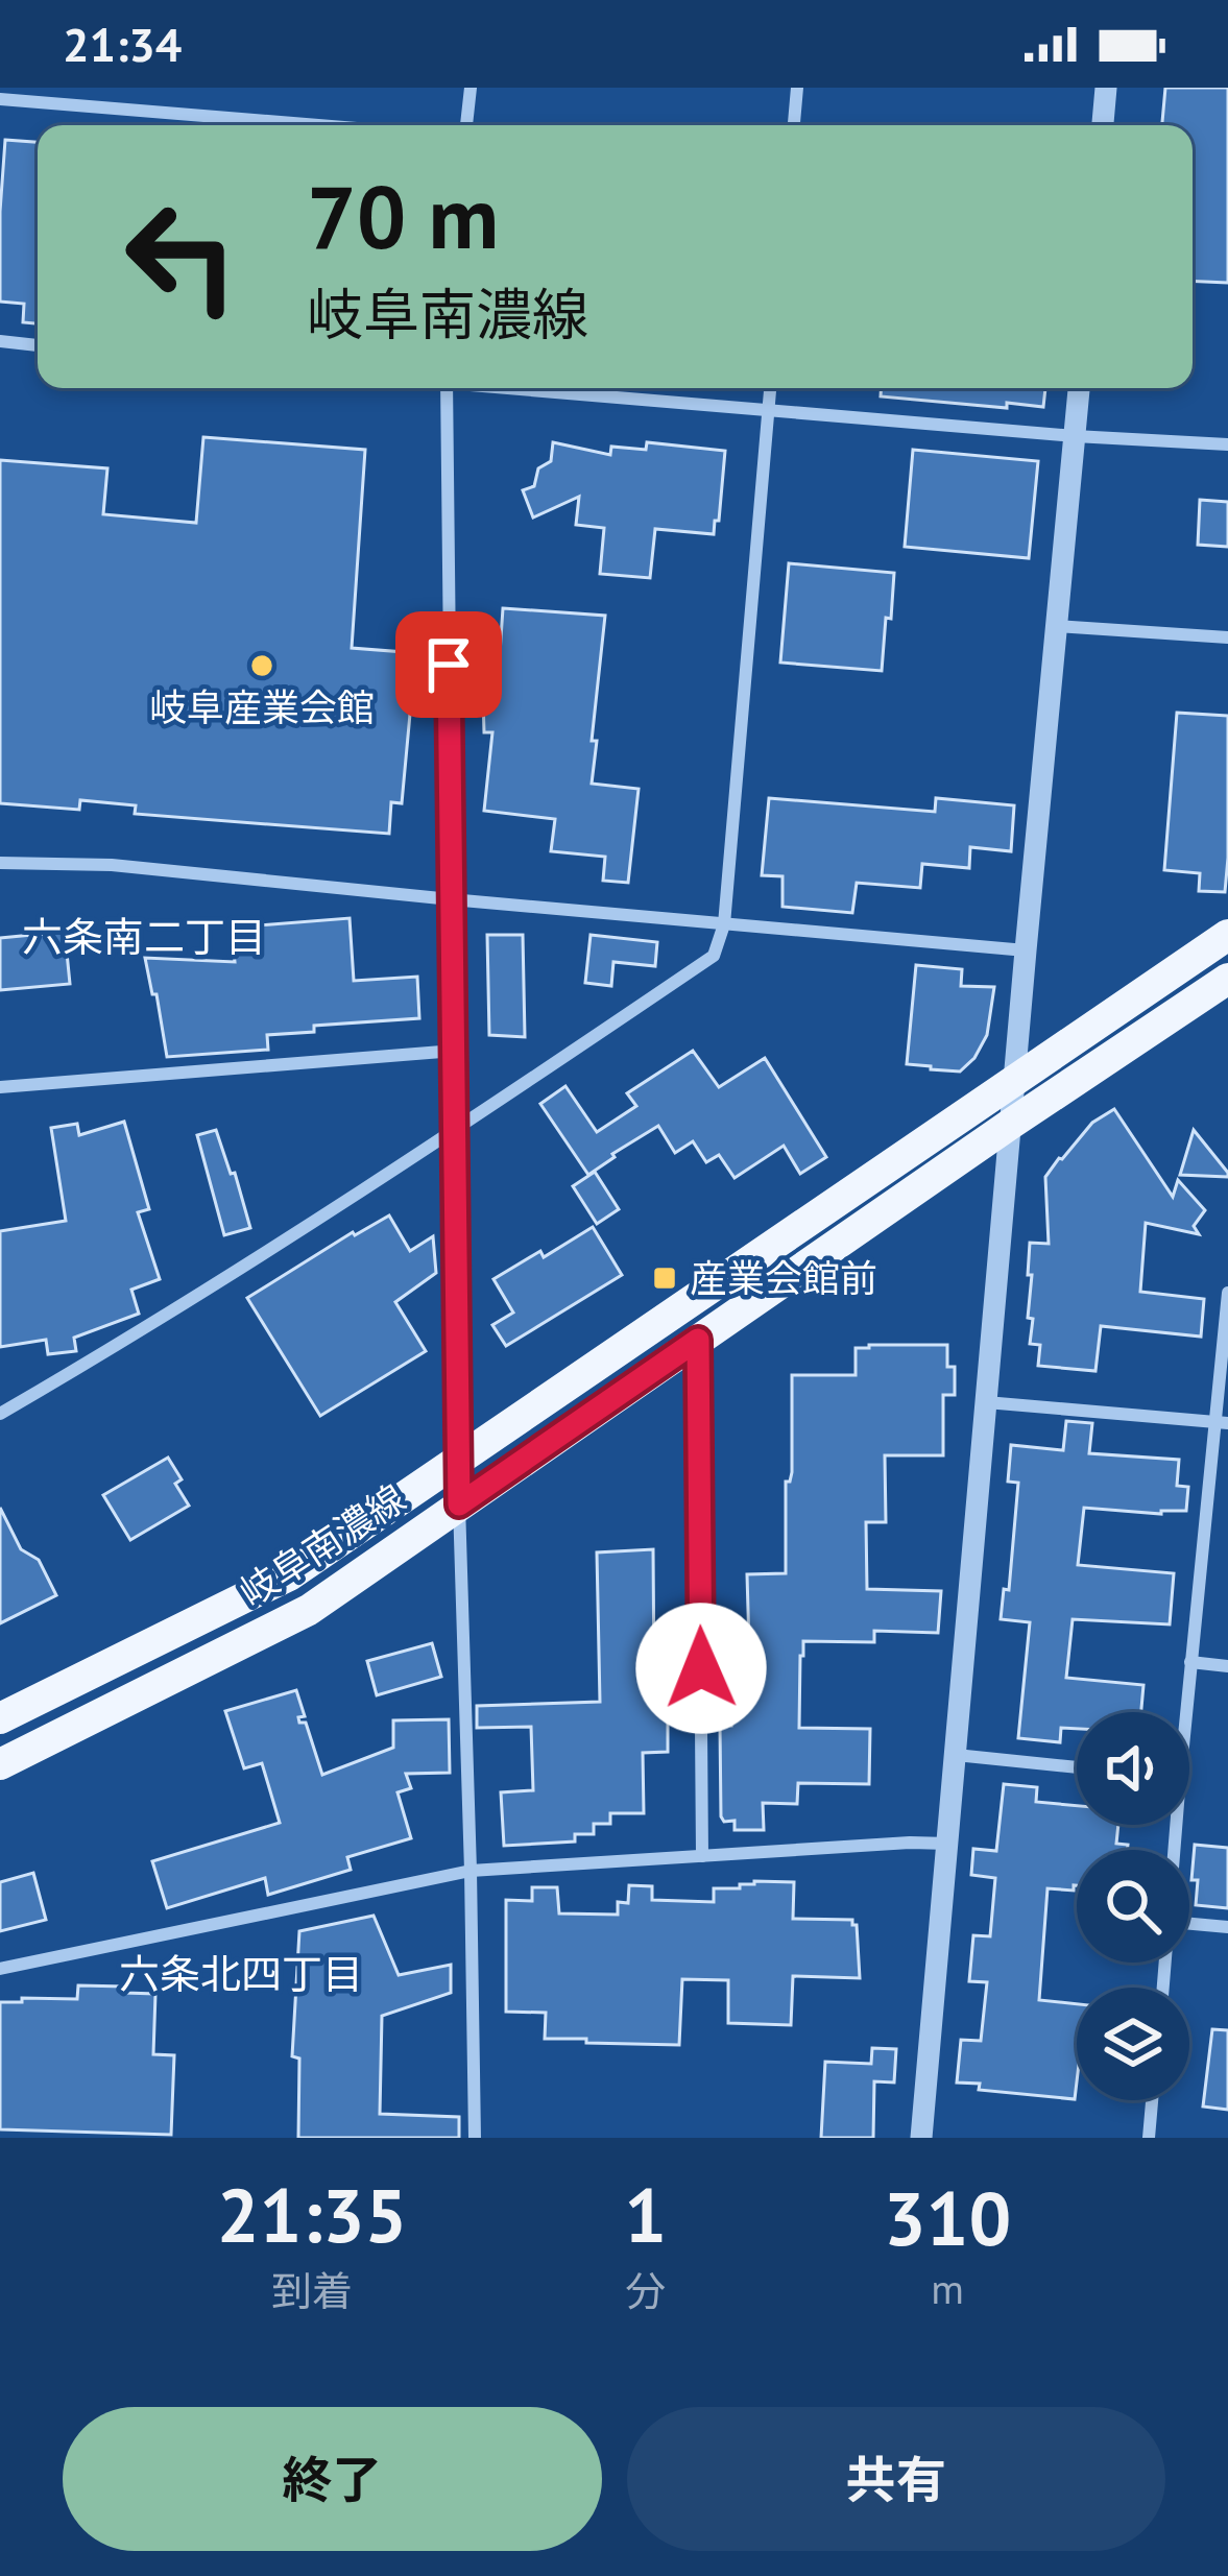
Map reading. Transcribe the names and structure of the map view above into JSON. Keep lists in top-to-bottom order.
{
  "streets": {
    "main road": ["岐阜南濃線"]
  },
  "districts": ["六条南二丁目", "六条北四丁目"],
  "places": {
    "other": ["岐阜産業会館"],
    "transit": ["産業会館前"]
  },
  "page": {
    "status": "21:34",
    "turn": ["70 m", "岐阜南濃線"],
    "eta": [
      "21:35",
      "到着",
      "1",
      "分",
      "310",
      "m"
    ],
    "buttons": ["終了", "共有"]
  }
}
